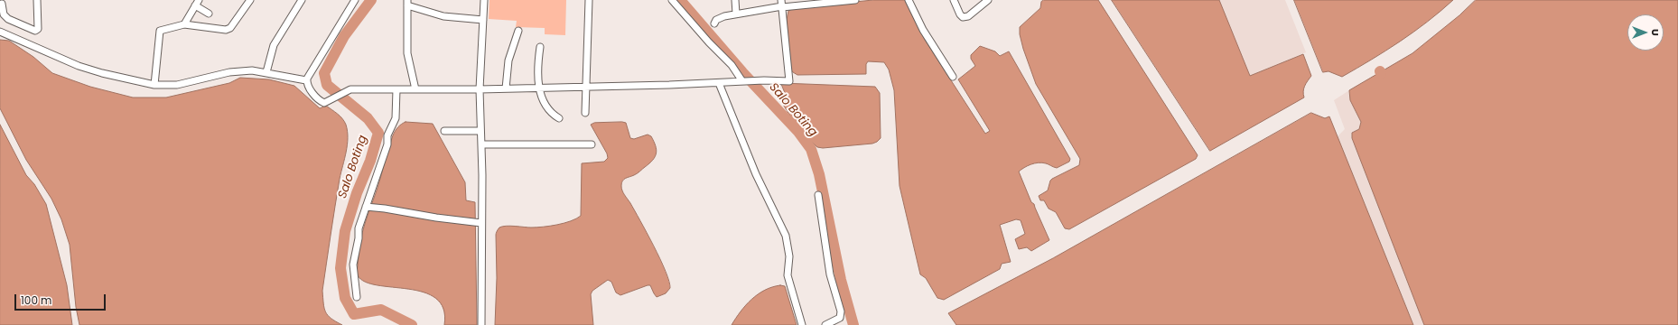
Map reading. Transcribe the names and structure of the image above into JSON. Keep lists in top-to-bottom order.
{
  "water": ["Salo Boting"],
  "scale_bar": "100 m",
  "north": "right"
}
